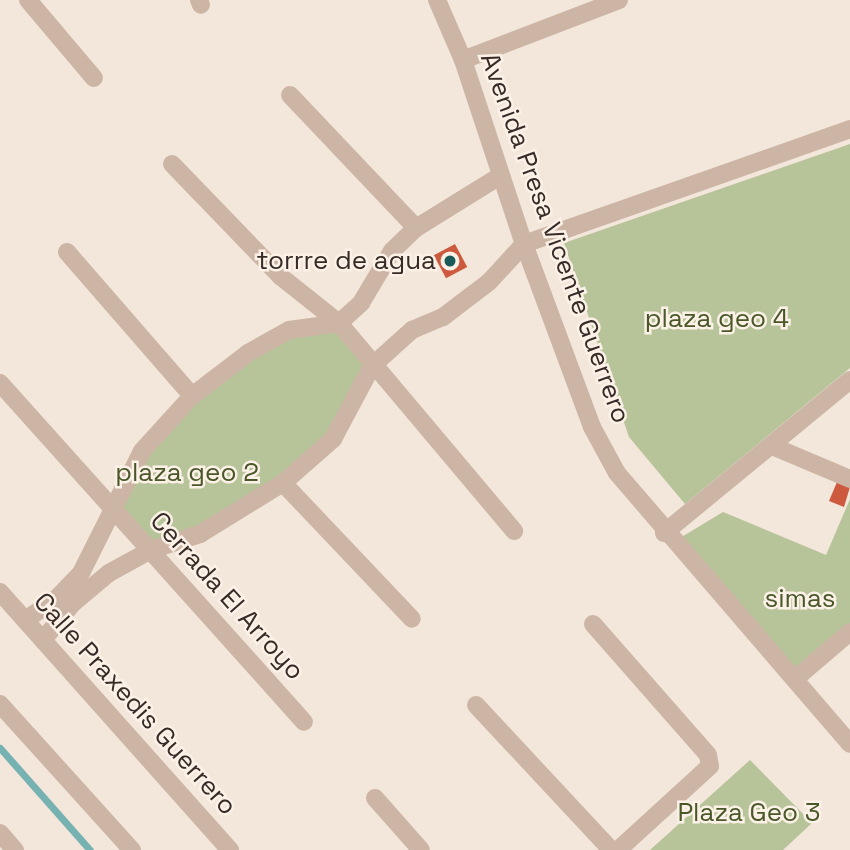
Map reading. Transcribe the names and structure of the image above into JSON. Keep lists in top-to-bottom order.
{
  "streets": {
    "street": ["Avenida Presa Vicente Guerrero", "Cerrada El Arroyo", "Calle Praxedis Guerrero"]
  },
  "parks": [
    "plaza geo 4",
    "plaza geo 2",
    "simas",
    "Plaza Geo 3"
  ],
  "places": ["torrre de agua"]
}
